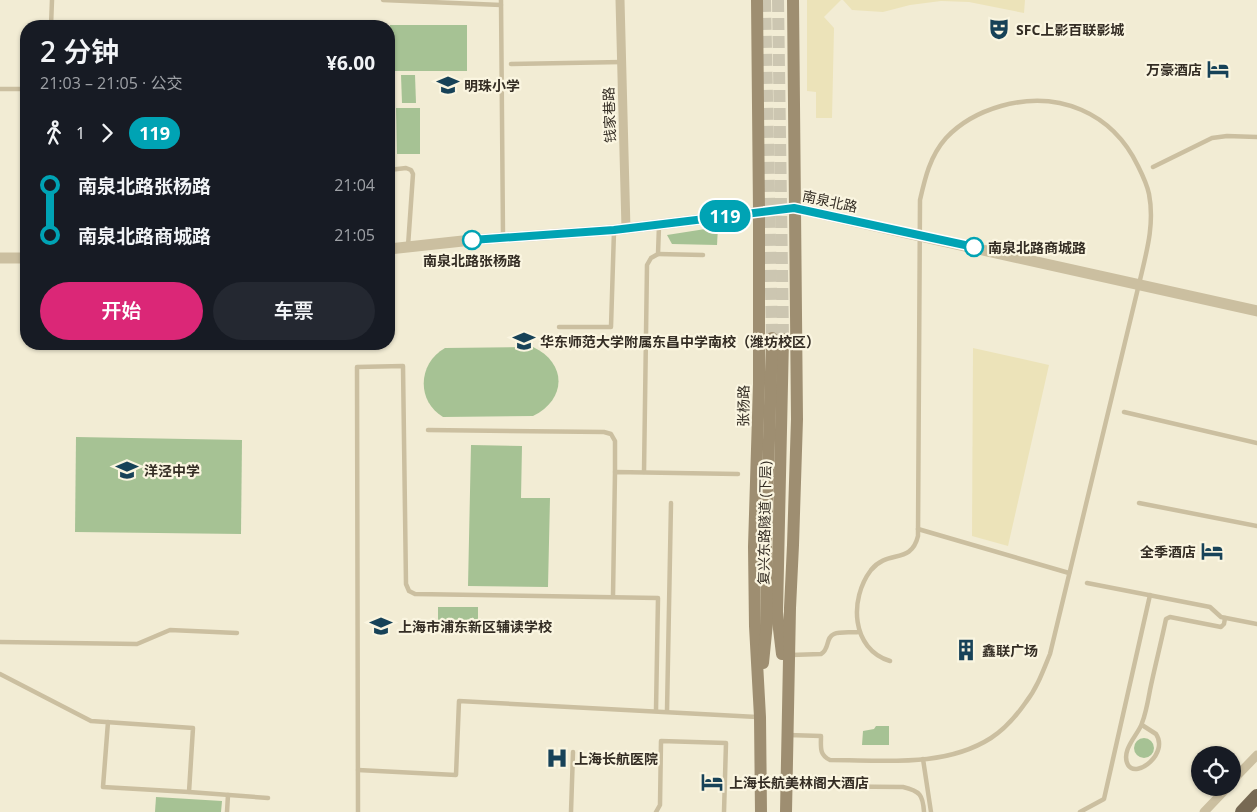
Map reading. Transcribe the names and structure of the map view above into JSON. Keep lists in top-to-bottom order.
{
  "streets": {
    "main road": ["张杨路", "复兴东路隧道 (下层)"],
    "street": ["钱家巷路", "南泉北路"]
  },
  "crossings": [
    ["钱家巷路", "南泉北路"],
    ["南泉北路", "张杨路"],
    ["张杨路", "复兴东路隧道 (下层)"]
  ],
  "places": {
    "theatre": ["SFC上影百联影城"],
    "hotel": ["万豪酒店", "全季酒店", "上海长航美林阁大酒店"],
    "school or university": [
      "明珠小学",
      "华东师范大学附属东昌中学南校（潍坊校区）",
      "洋泾中学",
      "上海市浦东新区辅读学校"
    ],
    "other": ["南泉北路张杨路", "南泉北路商城路"],
    "building": ["鑫联广场"],
    "hospital": ["上海长航医院"]
  },
  "lines": ["bus line 119"],
  "page": {
    "on_map": "119",
    "heading": ["2 分钟", "21:03 – 21:05 · 公交", "¥6.00"],
    "legs": ["1", "119"],
    "list": [
      {
        "name": "南泉北路张杨路",
        "value": "21:04"
      },
      {
        "name": "南泉北路商城路",
        "value": "21:05"
      }
    ],
    "buttons": ["开始", "车票"]
  }
}
